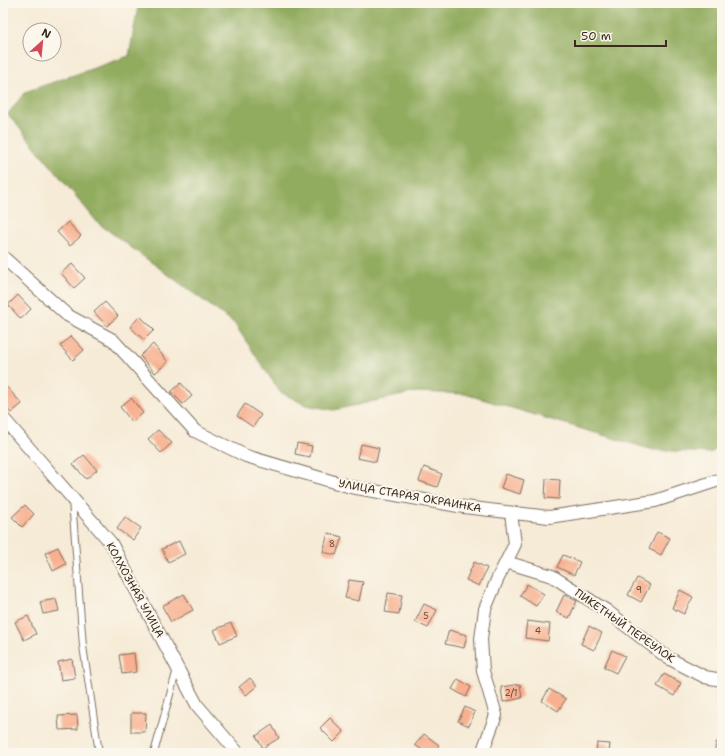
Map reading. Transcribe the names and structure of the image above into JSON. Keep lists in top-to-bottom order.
{
  "streets": {
    "street": ["УЛИЦА СТАРАЯ ОКРАИНКА", "КОЛХОЗНАЯ УЛИЦА", "ПИКЕТНЫЙ ПЕРЕУЛОК"]
  },
  "house_numbers": [
    "8",
    "9",
    "5",
    "4",
    "2/1"
  ],
  "scale_bar": "50 m",
  "north": "top right"
}
